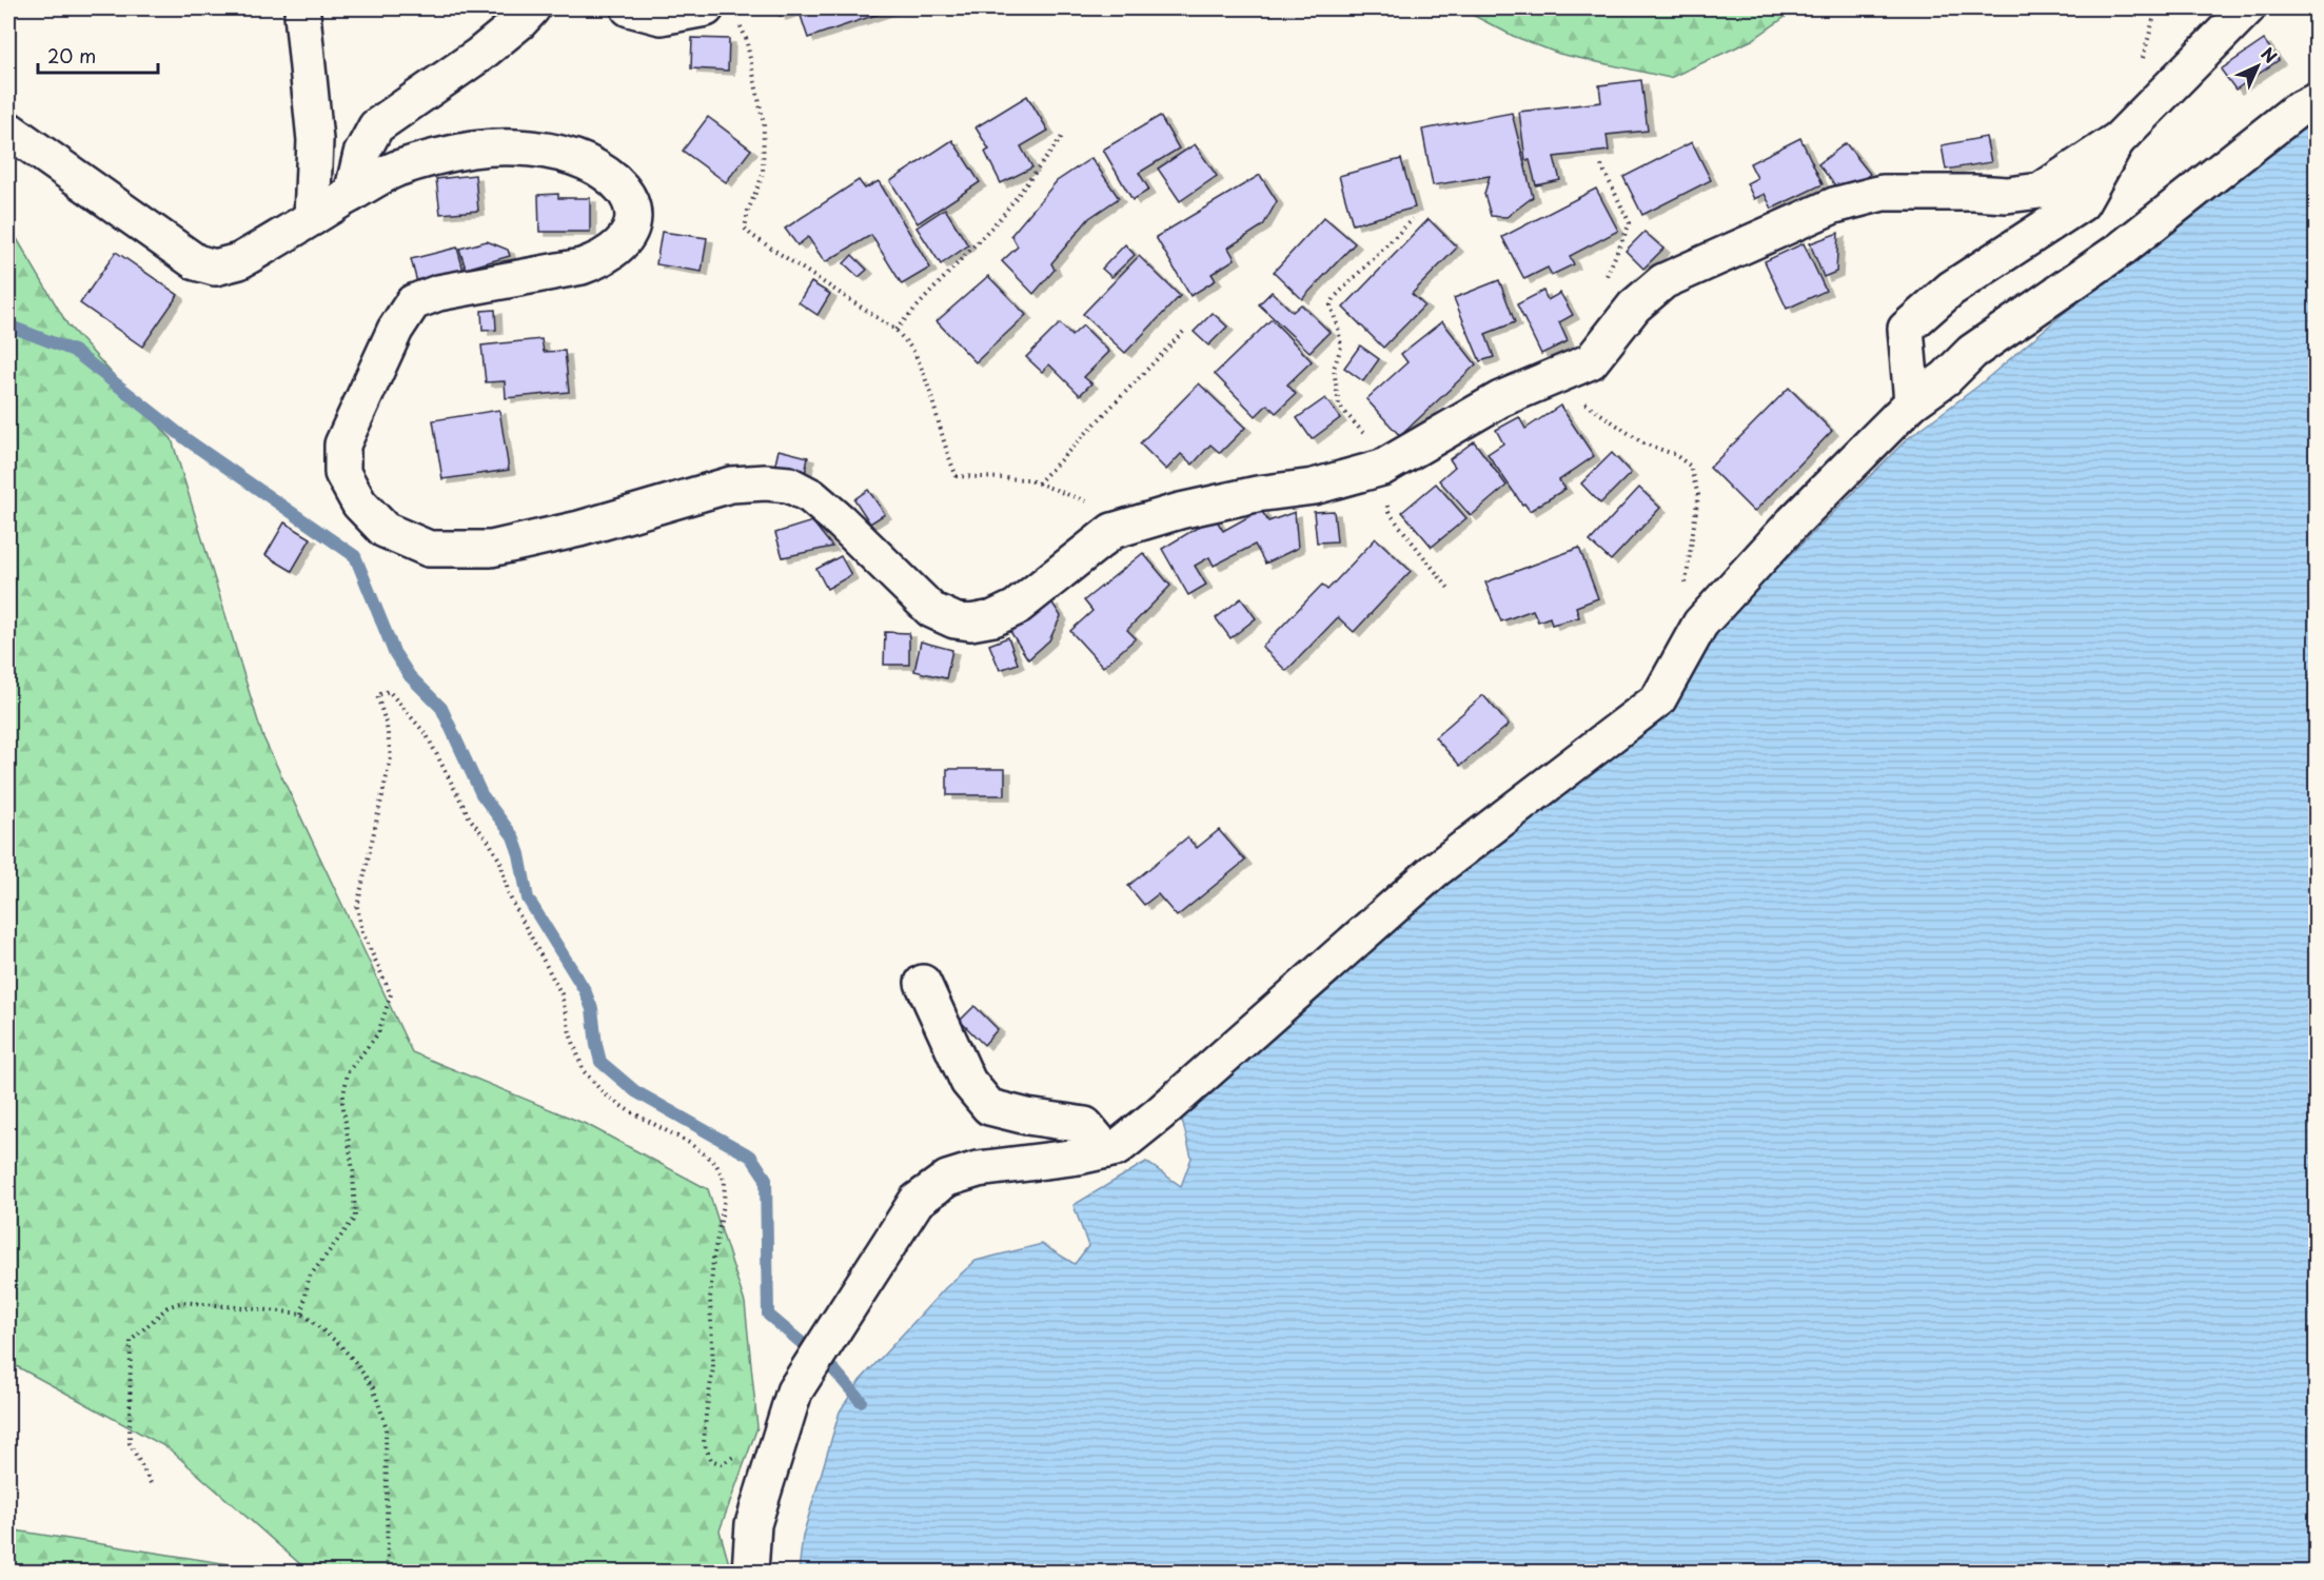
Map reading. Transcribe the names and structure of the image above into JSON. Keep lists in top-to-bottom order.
{
  "scale_bar": "20 m",
  "north": "top right"
}
